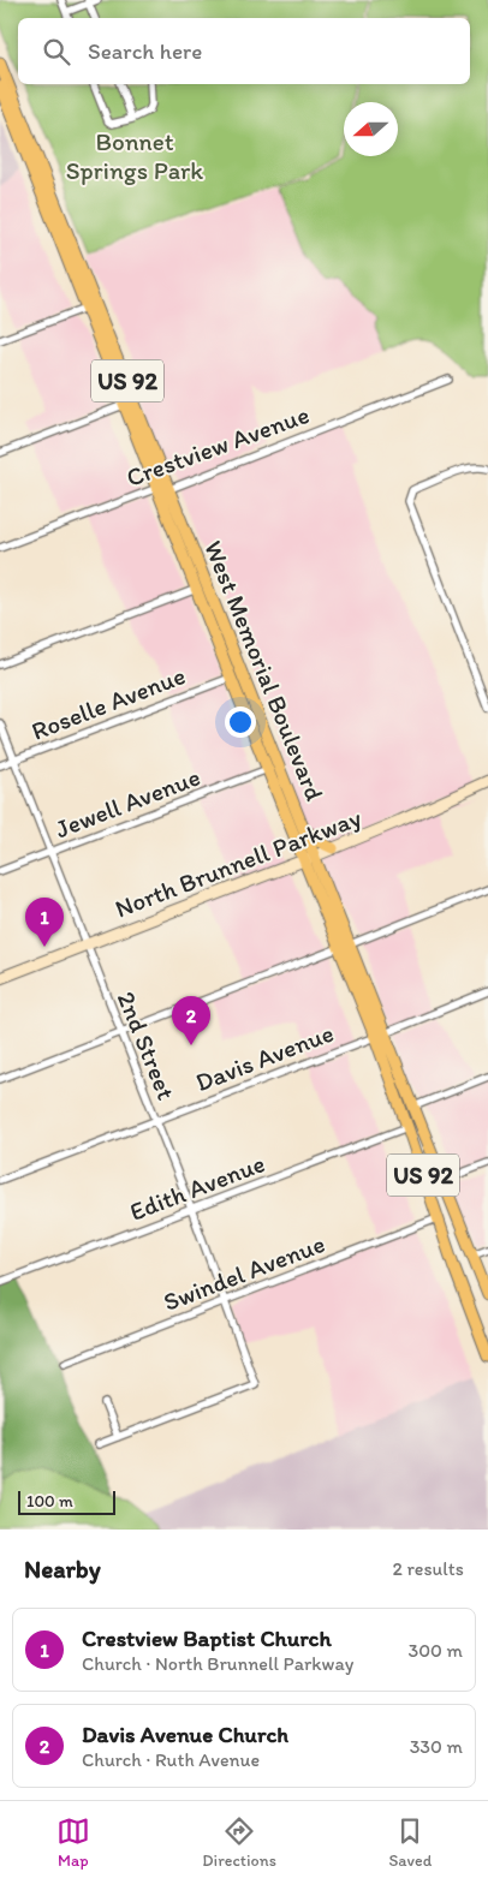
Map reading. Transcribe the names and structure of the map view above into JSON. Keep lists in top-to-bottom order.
{
  "streets": {
    "main road": ["US 92", "West Memorial Boulevard"],
    "street": [
      "Crestview Avenue",
      "Roselle Avenue",
      "Jewell Avenue",
      "North Brunnell Parkway",
      "2nd Street",
      "Davis Avenue",
      "Edith Avenue",
      "Swindel Avenue"
    ]
  },
  "crossings": [
    ["US 92", "West Memorial Boulevard"],
    ["US 92", "Edith Avenue"],
    ["US 92", "Swindel Avenue"],
    ["Crestview Avenue", "West Memorial Boulevard"],
    ["West Memorial Boulevard", "Roselle Avenue"],
    ["West Memorial Boulevard", "Jewell Avenue"],
    ["West Memorial Boulevard", "North Brunnell Parkway"],
    ["West Memorial Boulevard", "Davis Avenue"],
    ["West Memorial Boulevard", "Edith Avenue"],
    ["Roselle Avenue", "2nd Street"],
    ["Jewell Avenue", "2nd Street"],
    ["North Brunnell Parkway", "2nd Street"],
    ["2nd Street", "Davis Avenue"],
    ["2nd Street", "Edith Avenue"],
    ["2nd Street", "Swindel Avenue"]
  ],
  "parks": ["Bonnet Springs Park"],
  "scale_bar": "100 m",
  "north": "left",
  "page": {
    "search": "Search here",
    "pins": ["1", "2"],
    "scale": "100 m",
    "heading": ["Nearby", "2 results"],
    "list": [
      {
        "mark": "1",
        "name": "Crestview Baptist Church",
        "note": "Church · North Brunnell Parkway",
        "value": "300 m"
      },
      {
        "mark": "2",
        "name": "Davis Avenue Church",
        "note": "Church · Ruth Avenue",
        "value": "330 m"
      }
    ],
    "nav": ["Map", "Directions", "Saved"]
  }
}
